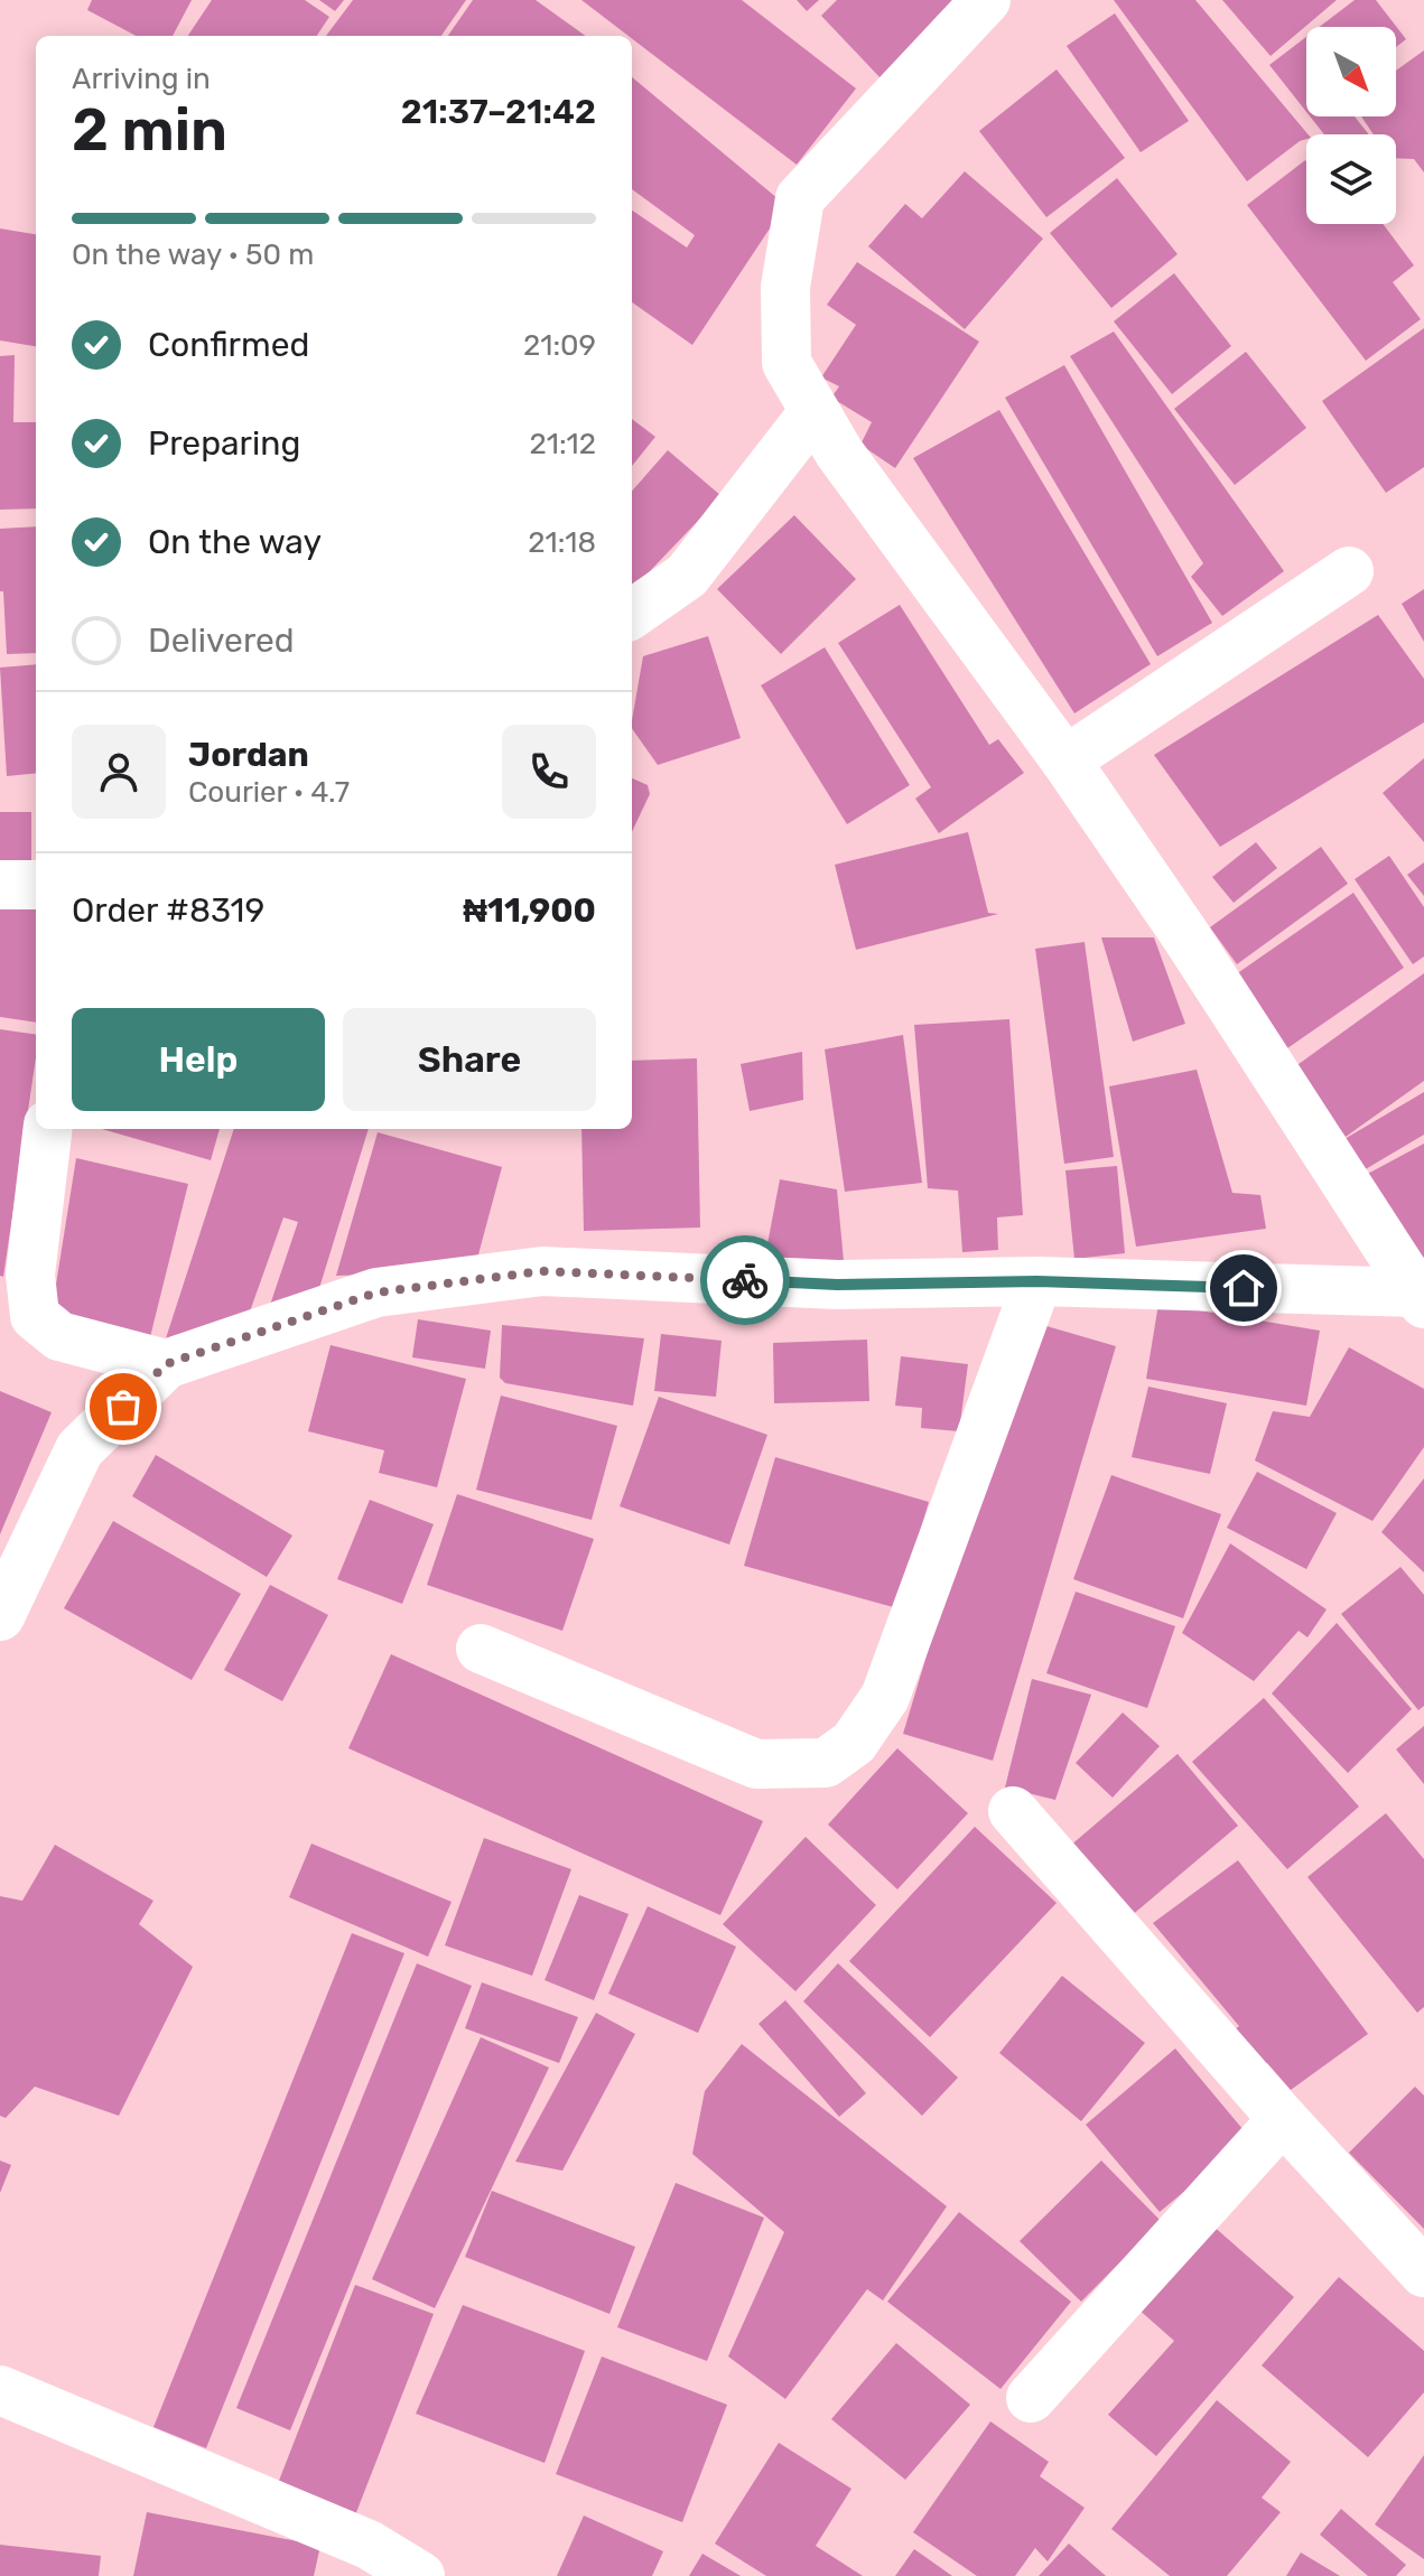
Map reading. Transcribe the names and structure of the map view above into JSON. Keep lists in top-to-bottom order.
{
  "north": "bottom right",
  "page": {
    "heading": ["2 min", "Arriving in", "21:37–21:42"],
    "panel": [
      "Jordan",
      "Courier · 4.7",
      "Order #8319",
      "₦11,900"
    ],
    "bar": "On the way · 50 m",
    "list": [
      ["Confirmed", "21:09"],
      ["Preparing", "21:12"],
      ["On the way", "21:18"],
      "Delivered"
    ],
    "buttons": ["Help", "Share"]
  }
}
